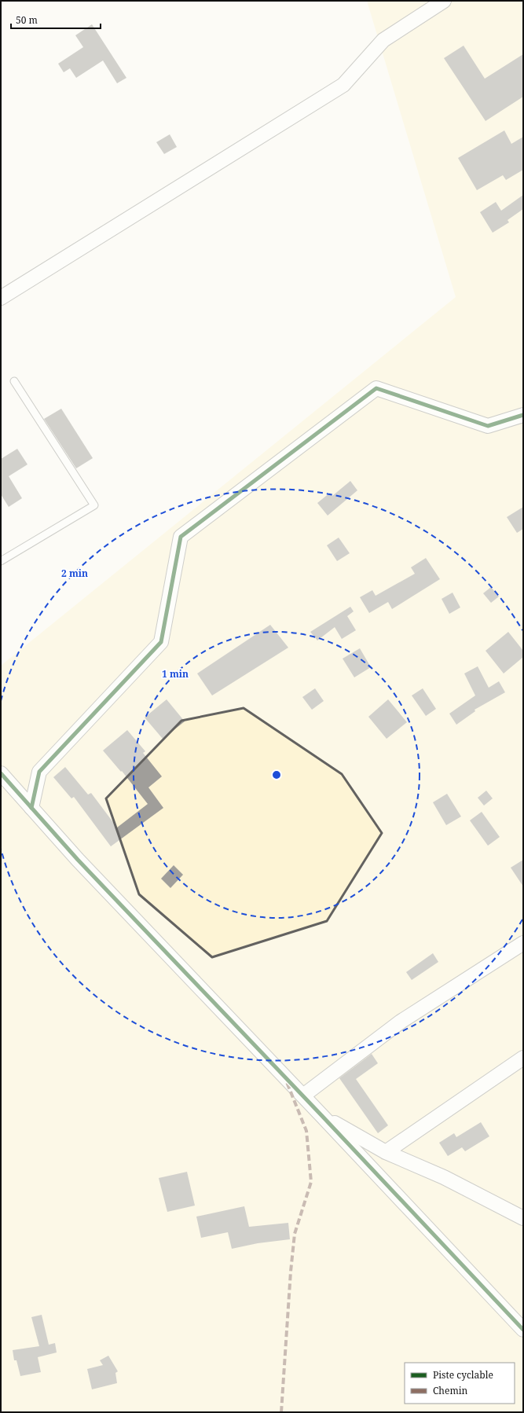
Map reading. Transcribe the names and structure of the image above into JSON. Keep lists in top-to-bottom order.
{
  "legend": ["Piste cyclable", "Chemin"],
  "scale_bar": "50 m",
  "rings": ["2 min", "1 min"]
}
